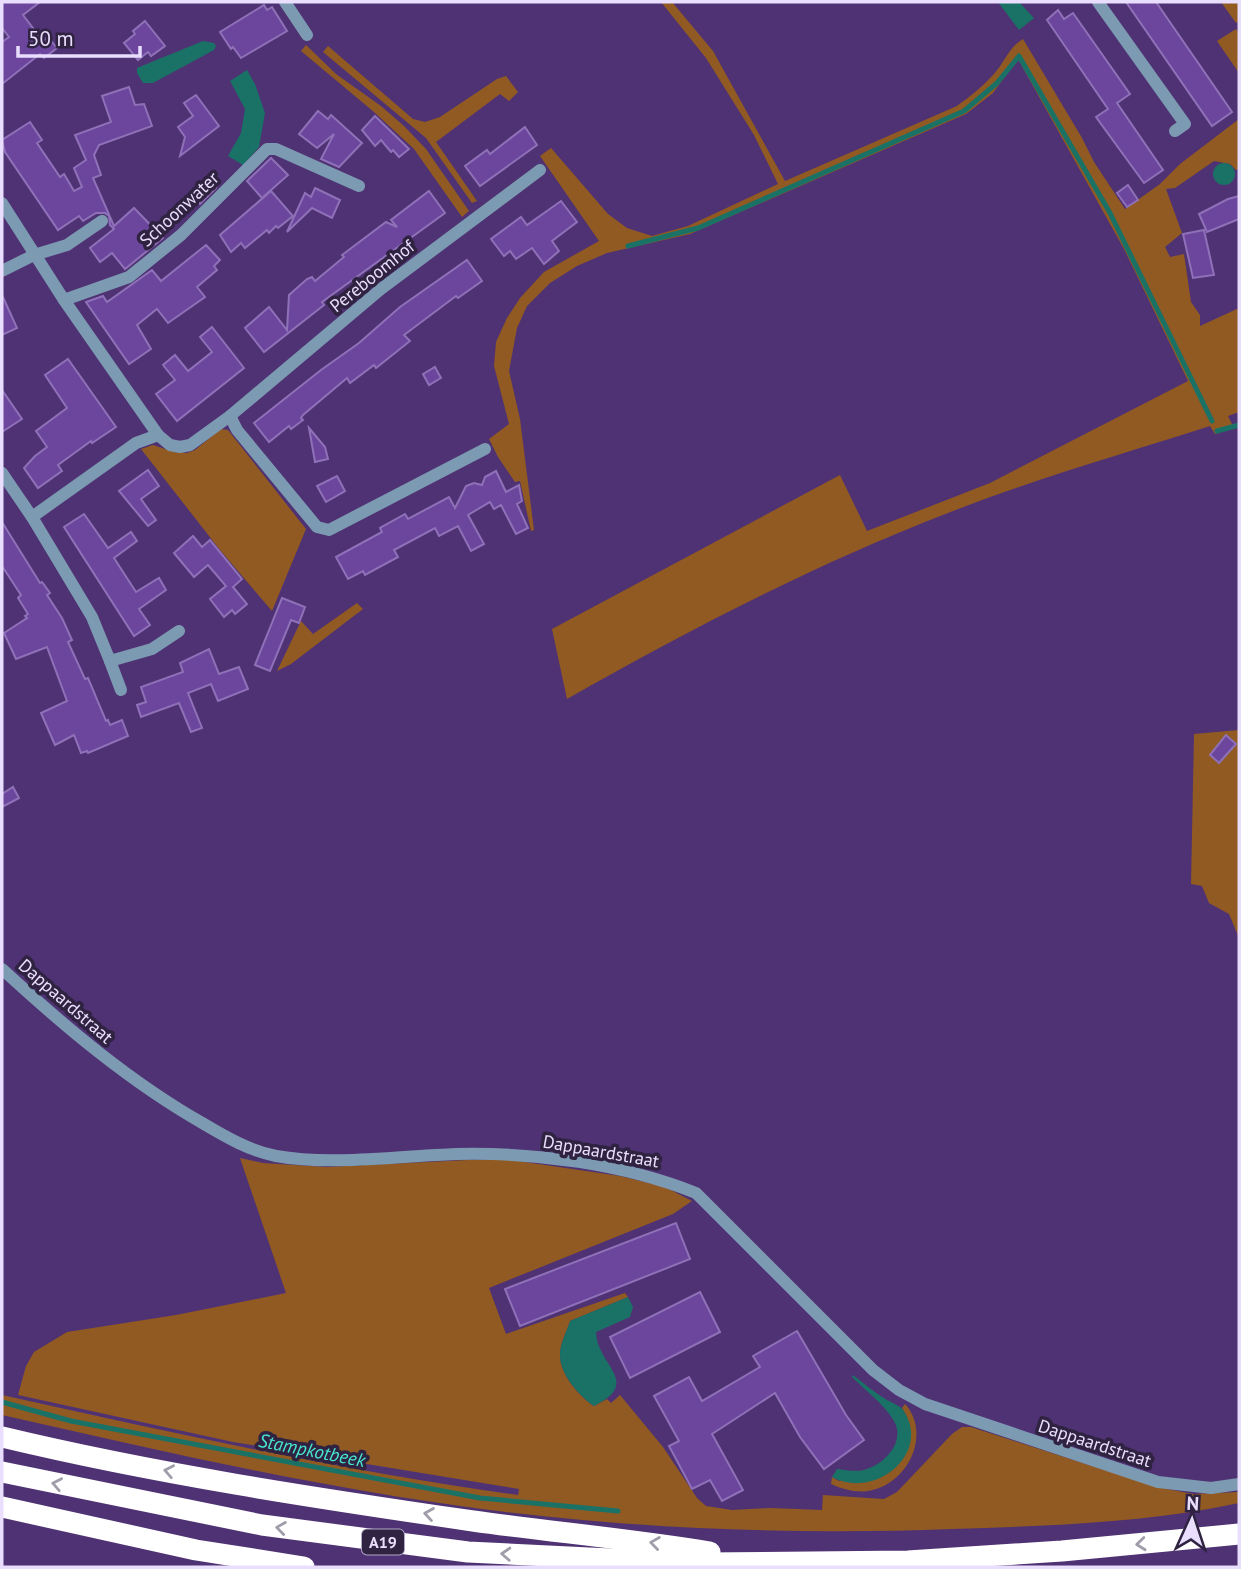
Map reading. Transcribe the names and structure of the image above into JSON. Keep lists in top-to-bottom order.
{
  "streets": {
    "highway": ["A19"],
    "street": ["Schoonwater", "Pereboomhof", "Dappaardstraat"]
  },
  "water": ["Stampkotbeek"],
  "scale_bar": "50 m",
  "north": "top"
}
